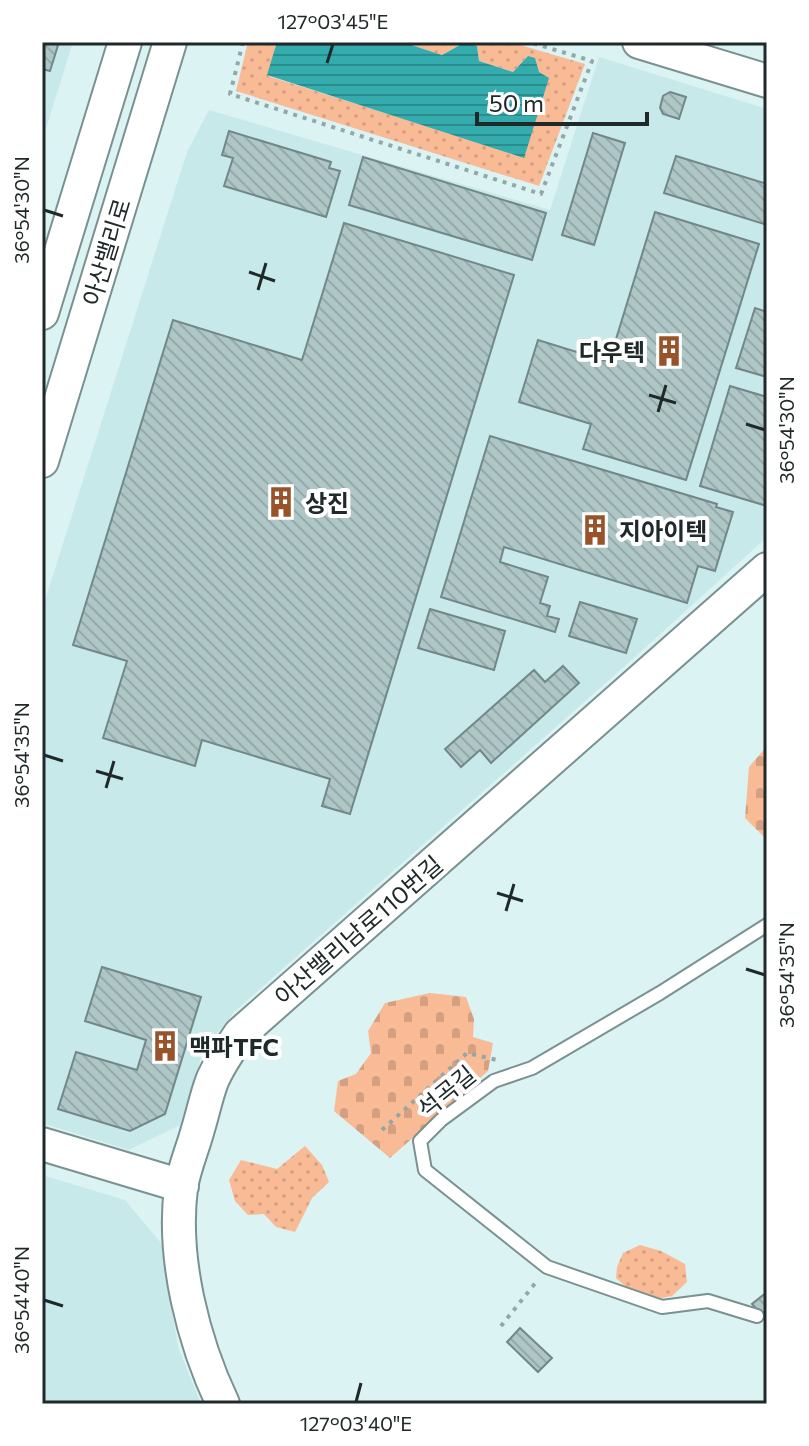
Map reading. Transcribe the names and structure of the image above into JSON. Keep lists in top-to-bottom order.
{
  "streets": {
    "street": ["아산밸리로", "아산밸리남로110번길"],
    "lane": ["석곡길"]
  },
  "places": {
    "building": [
      "다우텍",
      "상진",
      "지아이텍",
      "맥파TFC"
    ]
  },
  "scale_bar": "50 m",
  "coordinates": [
    "127°03'45\"E",
    "36°54'30\"N",
    "36°54'35\"N",
    "36°54'40\"N",
    "127°03'40\"E"
  ]
}
